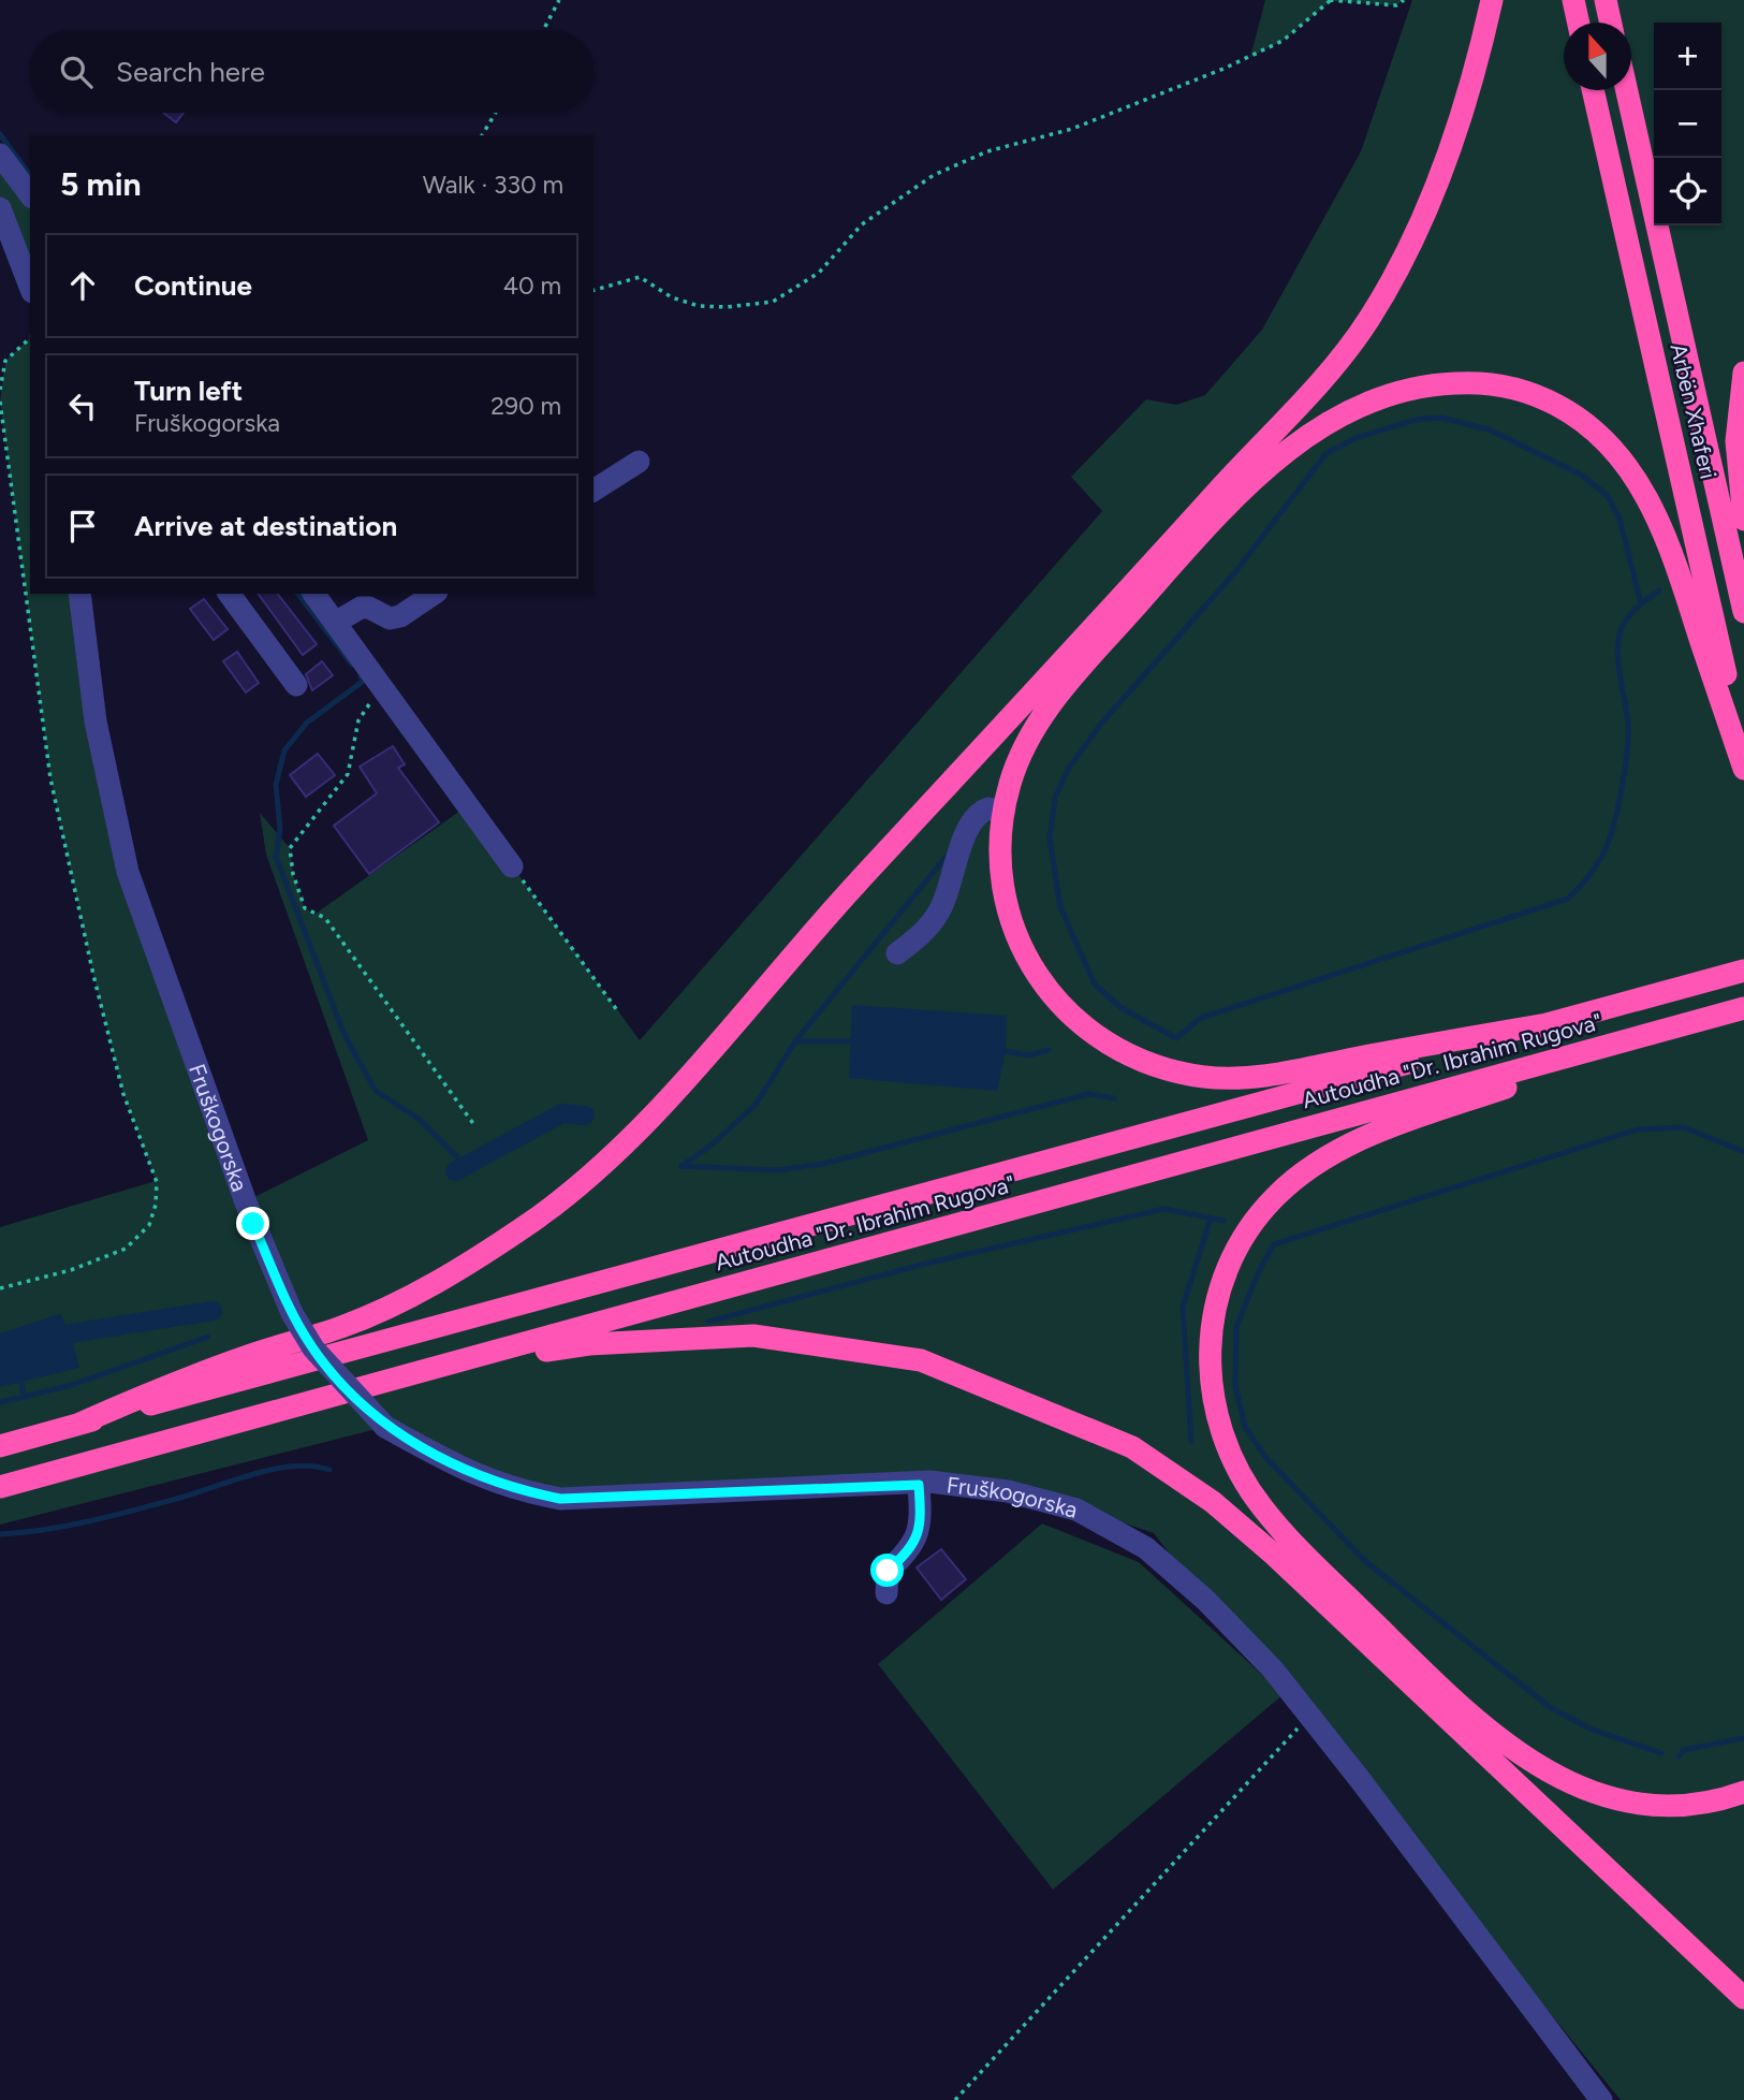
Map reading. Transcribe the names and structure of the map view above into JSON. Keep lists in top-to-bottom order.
{
  "streets": {
    "highway": ["Arbën Xhaferi", "Autoudha \"Dr. Ibrahim Rugova\""],
    "street": ["Fruškogorska"]
  },
  "north": "top",
  "page": {
    "map_buttons": ["+", "−"],
    "search": "Search here",
    "heading": ["5 min", "Walk · 330 m"],
    "list": [
      ["Continue", "40 m"],
      ["Turn left", "Fruškogorska", "290 m"],
      "Arrive at destination"
    ]
  }
}
